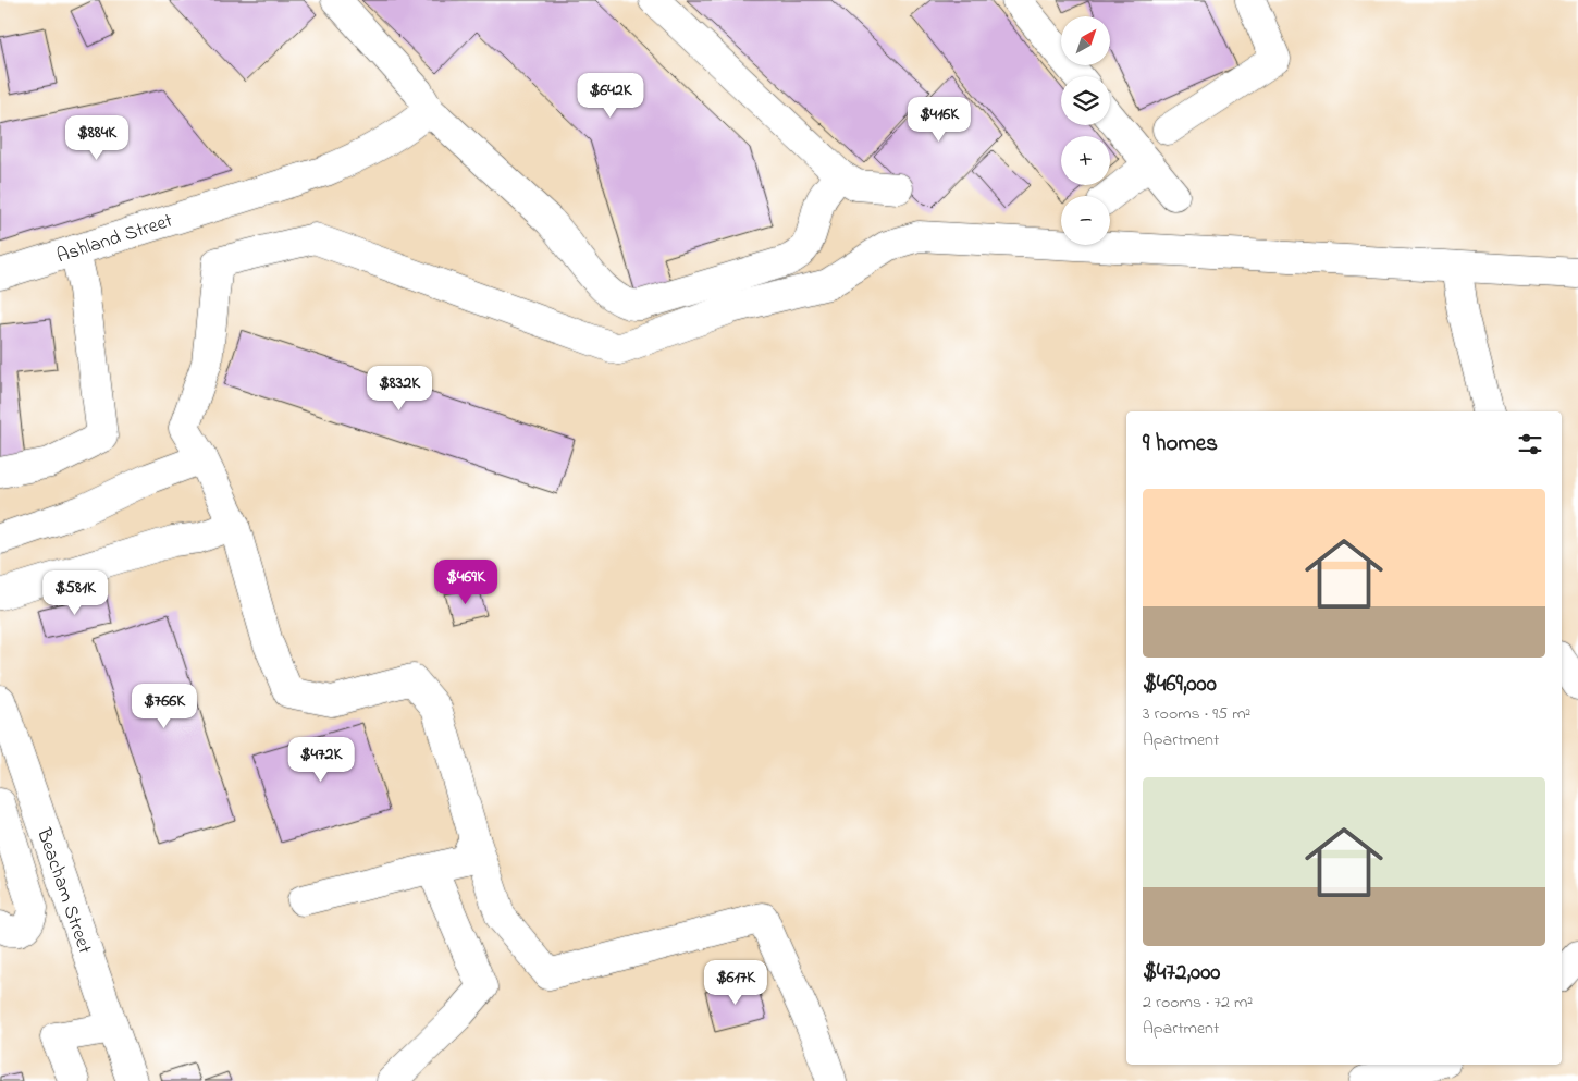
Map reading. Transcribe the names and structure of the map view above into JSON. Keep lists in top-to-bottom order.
{
  "streets": {
    "street": ["Ashland Street", "Beacham Street"]
  },
  "north": "top right",
  "page": {
    "map_buttons": ["+", "−"],
    "price": [
      "$642K",
      "$416K",
      "$884K",
      "$832K",
      "$469K",
      "$581K",
      "$766K",
      "$472K",
      "$617K"
    ],
    "heading": "9 homes",
    "list": [
      {
        "name": "$469,000",
        "note": "3 rooms · 95 m² · Apartment"
      },
      {
        "name": "$472,000",
        "note": "2 rooms · 72 m² · Apartment"
      }
    ]
  }
}
